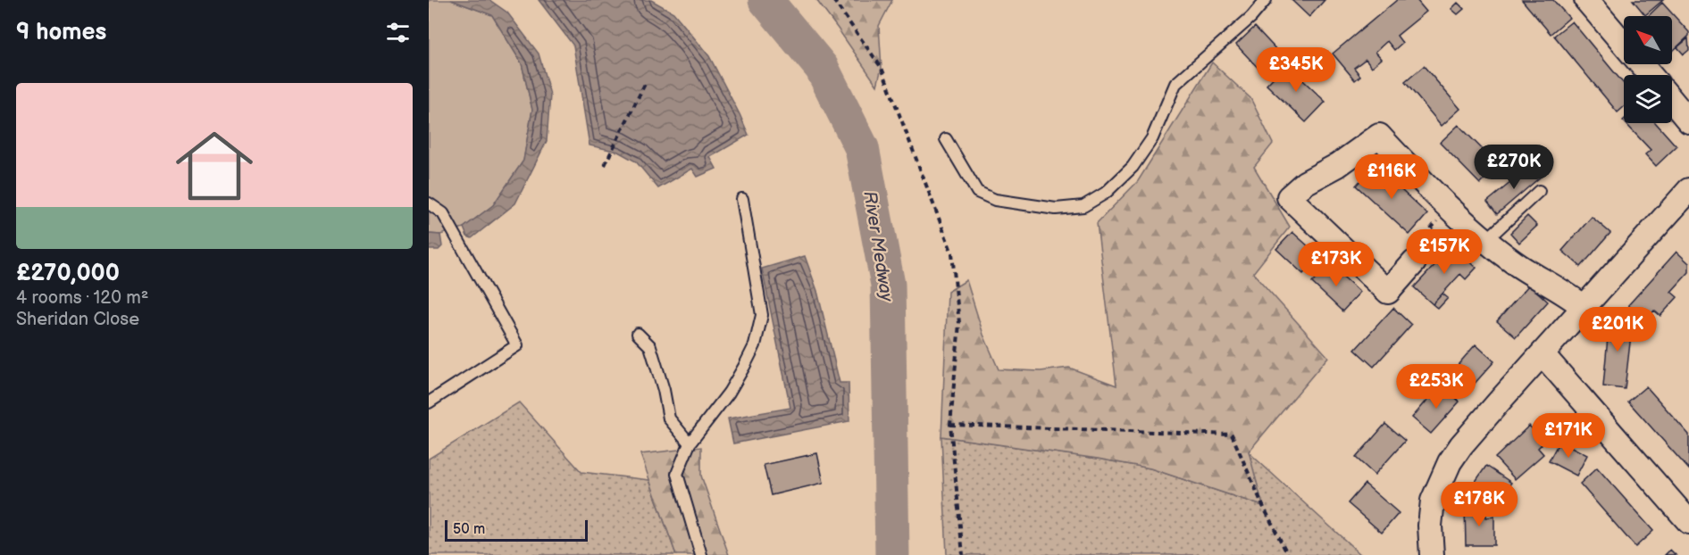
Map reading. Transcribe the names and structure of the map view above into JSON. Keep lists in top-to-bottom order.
{
  "water": ["River Medway"],
  "scale_bar": "50 m",
  "north": "top left",
  "page": {
    "heading": "9 homes",
    "price": [
      "£345K",
      "£270K",
      "£116K",
      "£157K",
      "£173K",
      "£201K",
      "£253K",
      "£171K",
      "£178K"
    ],
    "list": [
      {
        "name": "£270,000",
        "note": "4 rooms · 120 m² · Sheridan Close"
      }
    ],
    "scale": "50 m"
  }
}
